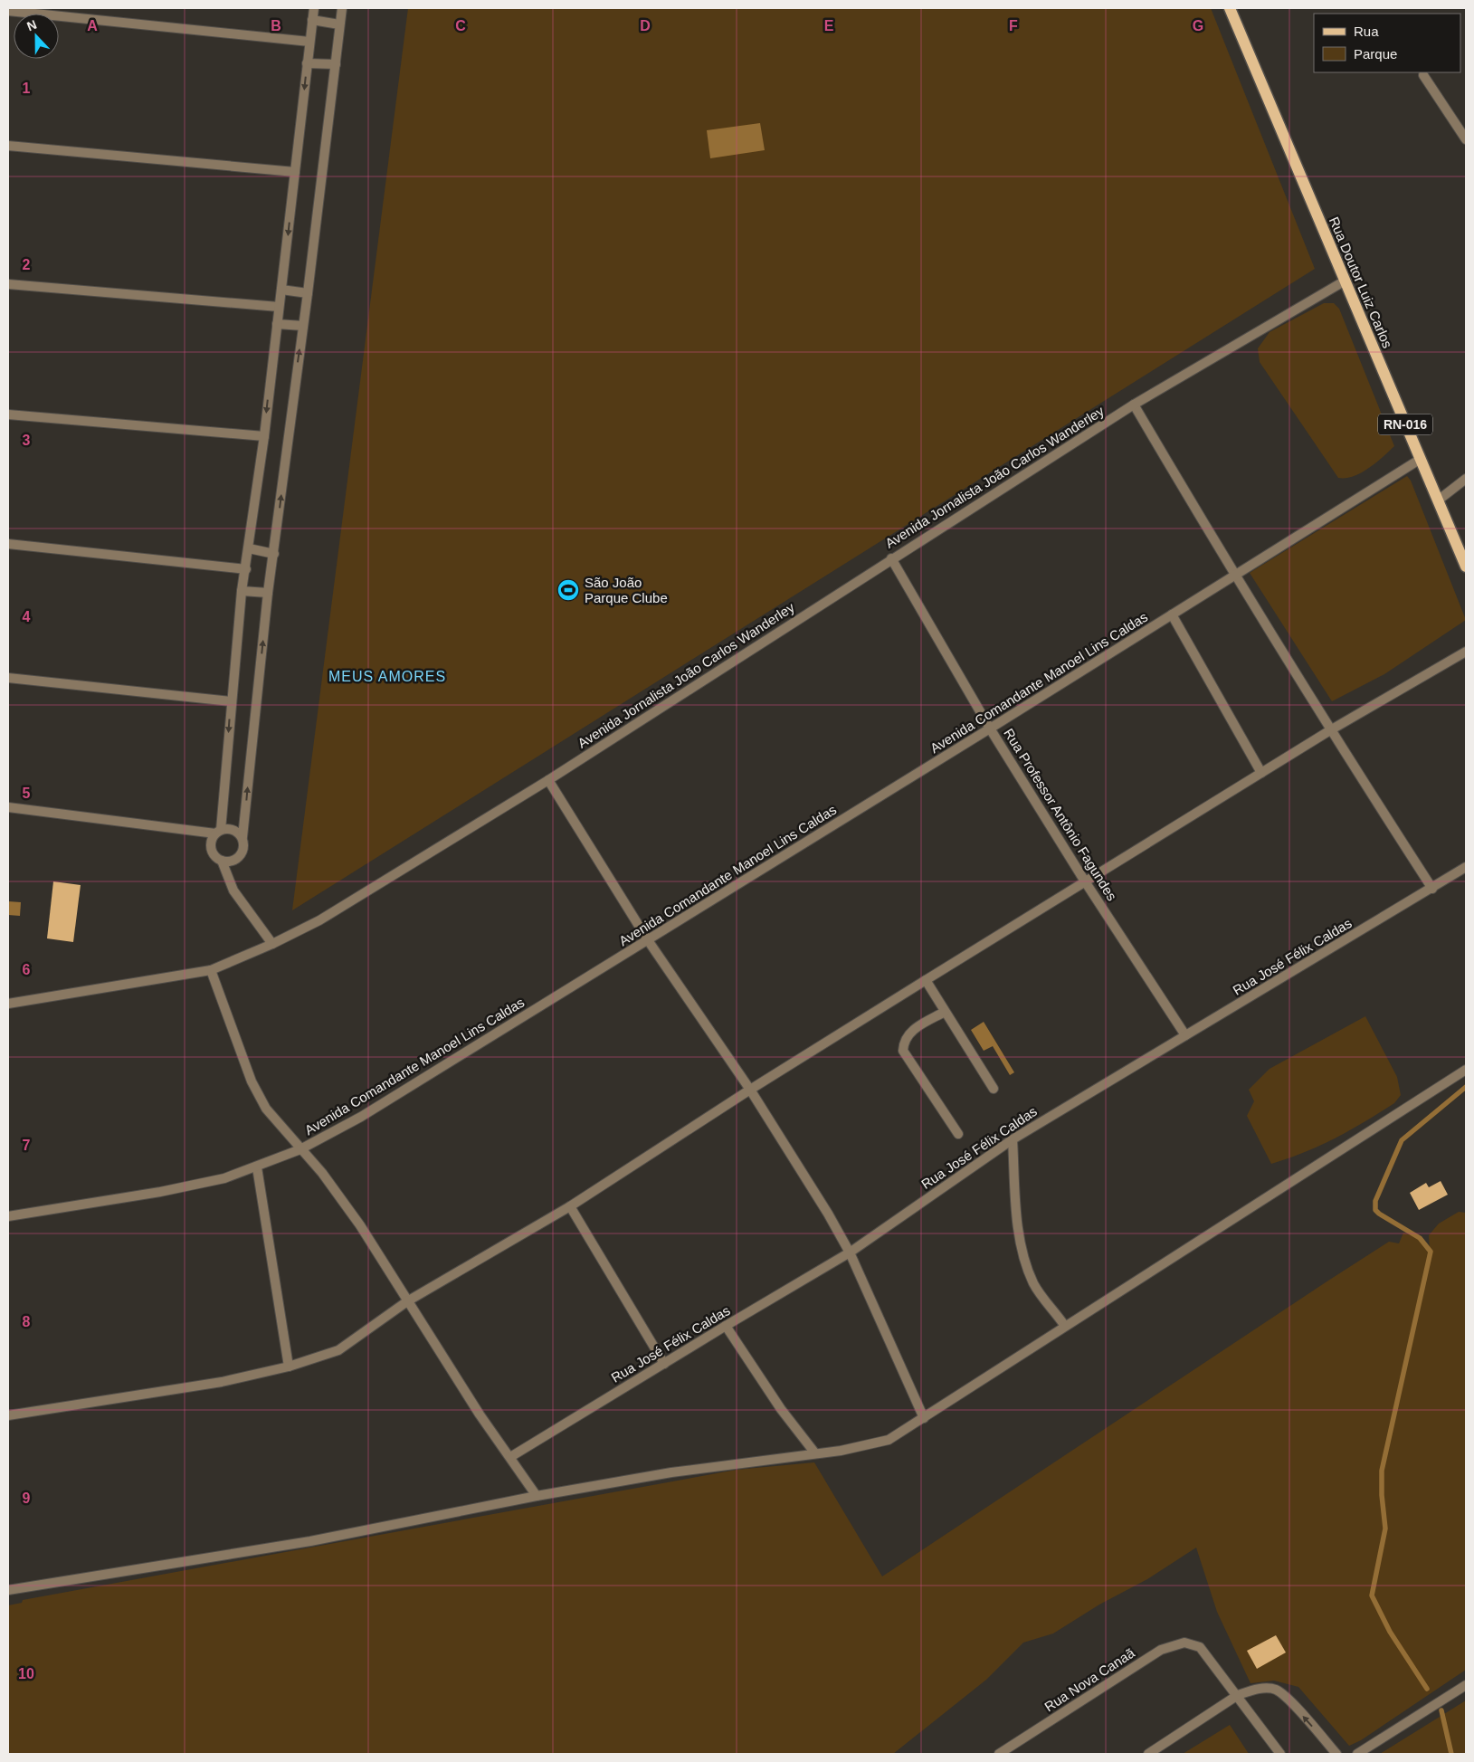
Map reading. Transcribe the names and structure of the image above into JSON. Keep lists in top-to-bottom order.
{
  "streets": {
    "main road": ["Rua Doutor Luiz Carlos", "RN-016"],
    "street": [
      "Avenida Jornalista João Carlos Wanderley",
      "Avenida Comandante Manoel Lins Caldas",
      "Rua Professor Antônio Fagundes",
      "Rua José Félix Caldas",
      "Rua Nova Canaã"
    ]
  },
  "crossings": [
    ["Rua Doutor Luiz Carlos", "Avenida Jornalista João Carlos Wanderley"],
    ["Rua Doutor Luiz Carlos", "Avenida Comandante Manoel Lins Caldas"],
    ["Avenida Jornalista João Carlos Wanderley", "Rua Professor Antônio Fagundes"],
    ["Avenida Comandante Manoel Lins Caldas", "Rua Professor Antônio Fagundes"],
    ["Rua Professor Antônio Fagundes", "Rua José Félix Caldas"]
  ],
  "districts": ["MEUS AMORES"],
  "places": {
    "sports": ["São João Parque Clube"]
  },
  "legend": ["Rua", "Parque"],
  "north": "top",
  "grid": {
    "columns": [
      "A",
      "B",
      "C",
      "D",
      "E",
      "F",
      "G"
    ],
    "rows": [
      "1",
      "2",
      "3",
      "4",
      "5",
      "6",
      "7",
      "8",
      "9",
      "10"
    ]
  }
}
